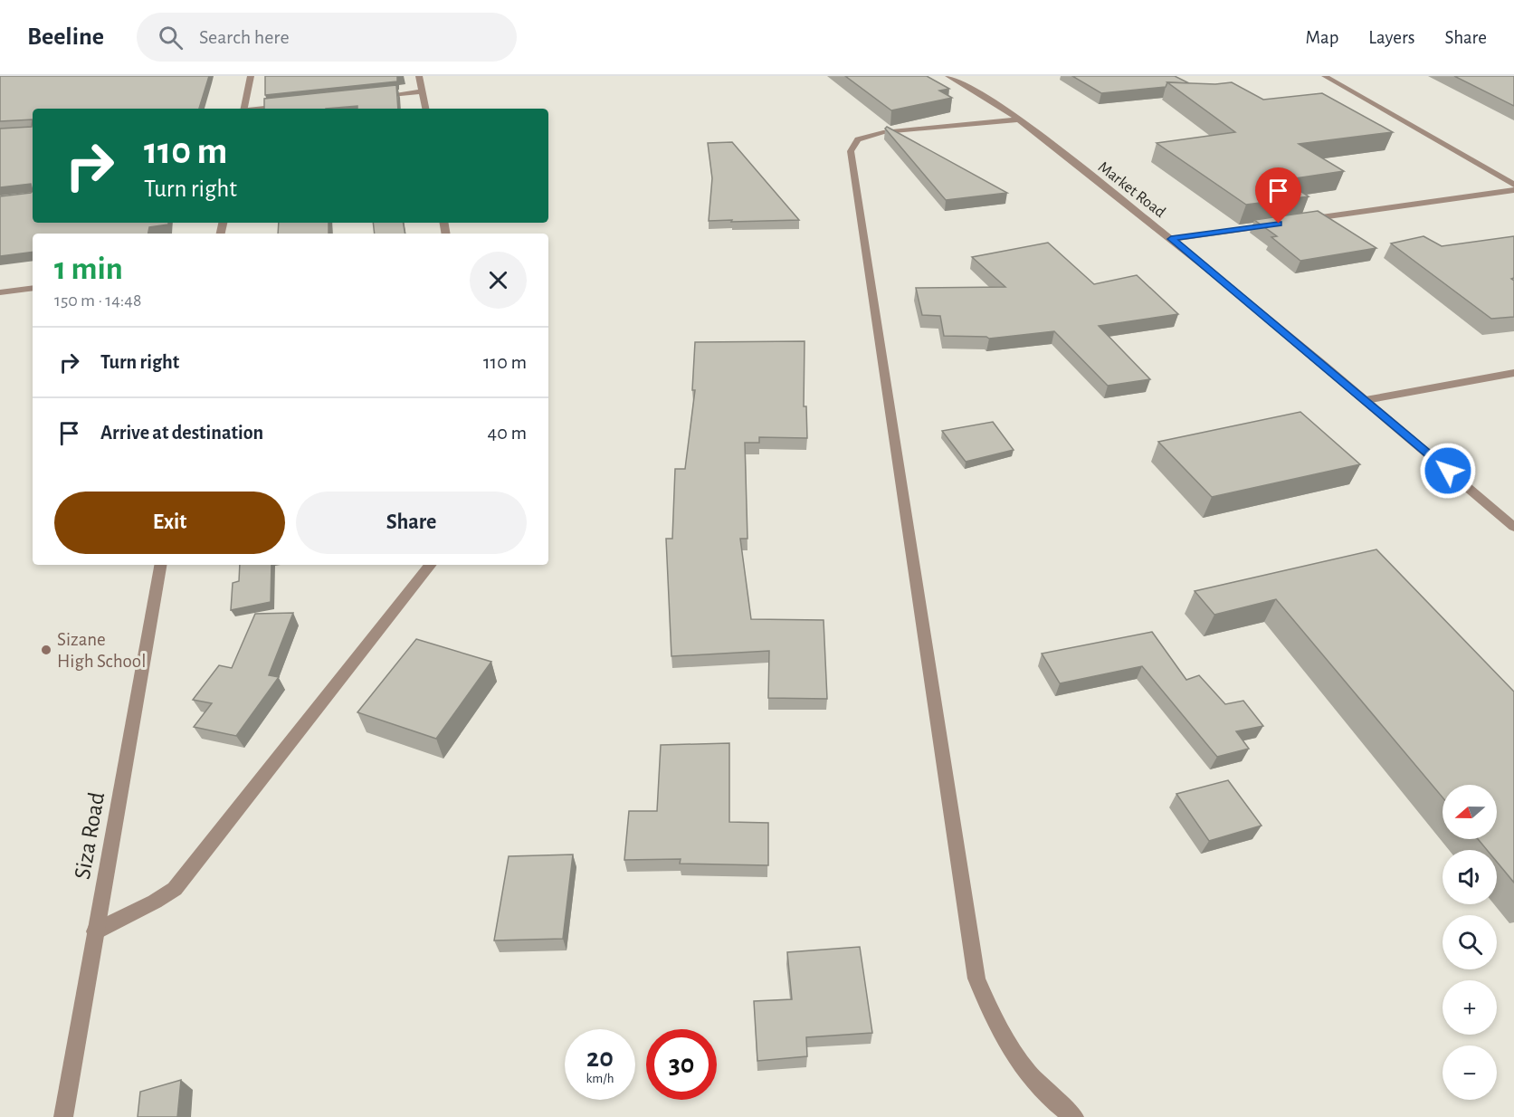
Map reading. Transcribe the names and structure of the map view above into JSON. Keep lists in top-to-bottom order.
{
  "streets": {
    "street": ["Market Road", "Siza Road"]
  },
  "places": ["Sizane High School"],
  "north": "left",
  "page": {
    "header": "Beeline",
    "search": "Search here",
    "nav": ["Map", "Layers", "Share"],
    "turn": ["110 m", "Turn right"],
    "heading": ["1 min", "150 m · 14:48"],
    "list": [
      {
        "name": "Turn right",
        "value": "110 m"
      },
      {
        "name": "Arrive at destination",
        "value": "40 m"
      }
    ],
    "buttons": ["Exit", "Share"],
    "map_buttons": ["+", "−"],
    "speed": "20 km/h",
    "limit": "30"
  }
}
